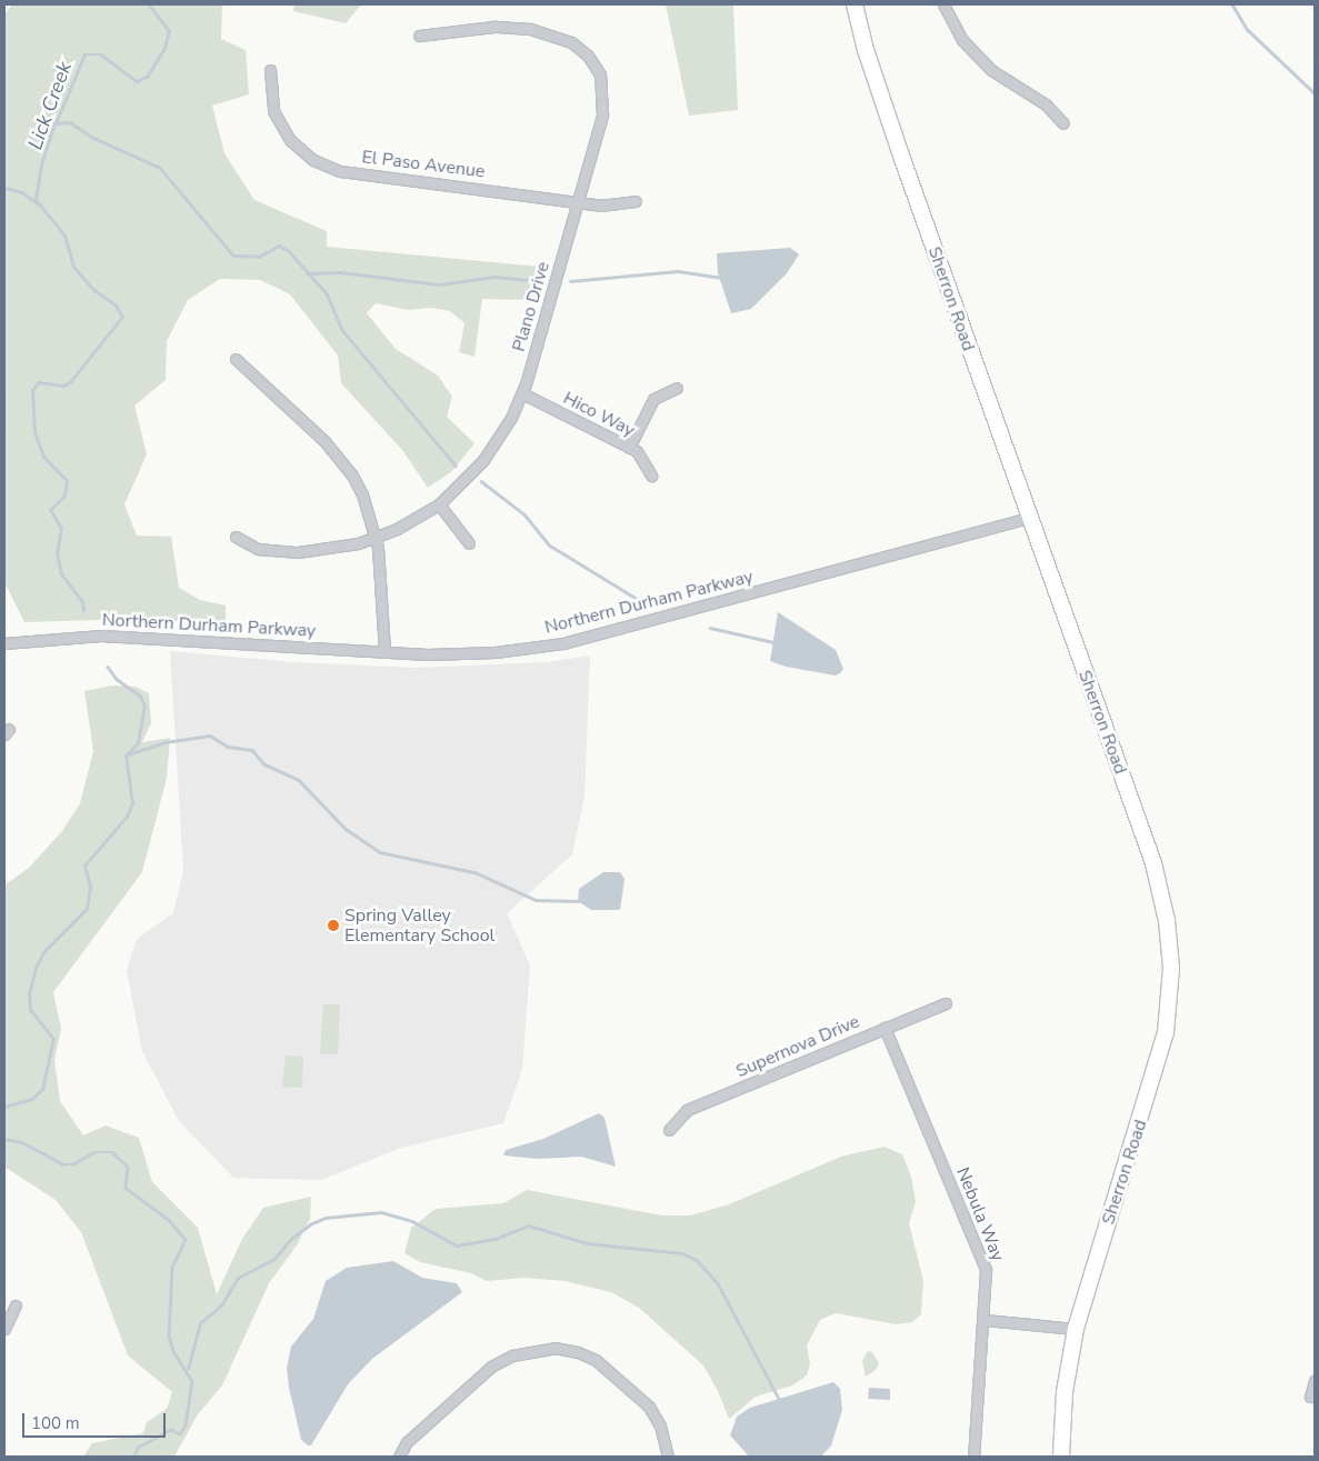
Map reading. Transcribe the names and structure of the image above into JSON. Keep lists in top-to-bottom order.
{
  "streets": {
    "main road": ["Sherron Road"],
    "street": [
      "El Paso Avenue",
      "Plano Drive",
      "Hico Way",
      "Northern Durham Parkway",
      "Supernova Drive",
      "Nebula Way"
    ]
  },
  "crossings": [
    ["El Paso Avenue", "Plano Drive"],
    ["Sherron Road", "Northern Durham Parkway"],
    ["Plano Drive", "Hico Way"],
    ["Supernova Drive", "Nebula Way"]
  ],
  "water": ["Lick Creek"],
  "places": ["Spring Valley Elementary School"],
  "scale_bar": "100 m"
}
